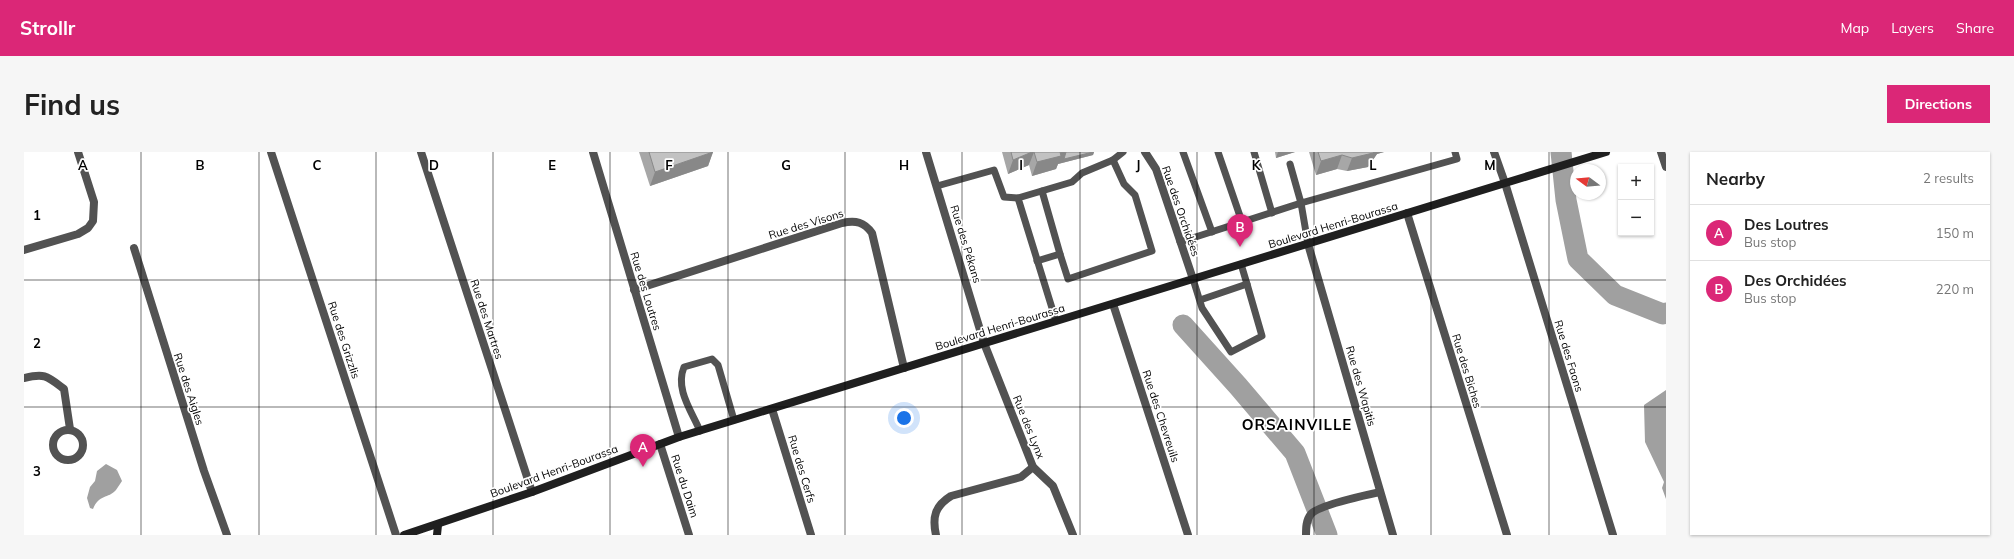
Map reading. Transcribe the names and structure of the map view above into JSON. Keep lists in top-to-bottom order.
{
  "streets": {
    "main road": ["Boulevard Henri-Bourassa"],
    "street": [
      "Rue des Orchidées",
      "Rue des Visons",
      "Rue des Pékans",
      "Rue des Loutres",
      "Rue des Martres",
      "Rue des Grizzlis",
      "Rue des Faons",
      "Rue des Biches",
      "Rue des Wapitis",
      "Rue des Aigles",
      "Rue des Chevreuils",
      "Rue des Lynx",
      "Rue des Cerfs",
      "Rue du Daim"
    ]
  },
  "crossings": [
    ["Rue des Orchidées", "Boulevard Henri-Bourassa"],
    ["Rue des Visons", "Boulevard Henri-Bourassa"],
    ["Rue des Visons", "Rue des Loutres"],
    ["Boulevard Henri-Bourassa", "Rue des Pékans"],
    ["Boulevard Henri-Bourassa", "Rue des Loutres"],
    ["Boulevard Henri-Bourassa", "Rue des Martres"],
    ["Boulevard Henri-Bourassa", "Rue des Faons"],
    ["Boulevard Henri-Bourassa", "Rue des Biches"],
    ["Boulevard Henri-Bourassa", "Rue des Wapitis"],
    ["Boulevard Henri-Bourassa", "Rue des Chevreuils"],
    ["Boulevard Henri-Bourassa", "Rue des Lynx"],
    ["Boulevard Henri-Bourassa", "Rue des Cerfs"],
    ["Boulevard Henri-Bourassa", "Rue du Daim"],
    ["Rue des Pékans", "Rue des Lynx"]
  ],
  "districts": ["ORSAINVILLE"],
  "north": "left",
  "page": {
    "header": "Strollr",
    "nav": ["Map", "Layers", "Share"],
    "buttons": "Directions",
    "title": "Find us",
    "heading": ["Nearby", "2 results"],
    "map_buttons": ["+", "−"],
    "list": [
      {
        "mark": "A",
        "name": "Des Loutres",
        "note": "Bus stop",
        "value": "150 m"
      },
      {
        "mark": "B",
        "name": "Des Orchidées",
        "note": "Bus stop",
        "value": "220 m"
      }
    ],
    "pins": ["B", "A"]
  },
  "grid": {
    "columns": [
      "A",
      "B",
      "C",
      "D",
      "E",
      "F",
      "G",
      "H",
      "I",
      "J",
      "K",
      "L",
      "M"
    ],
    "rows": ["1", "2", "3"]
  }
}
